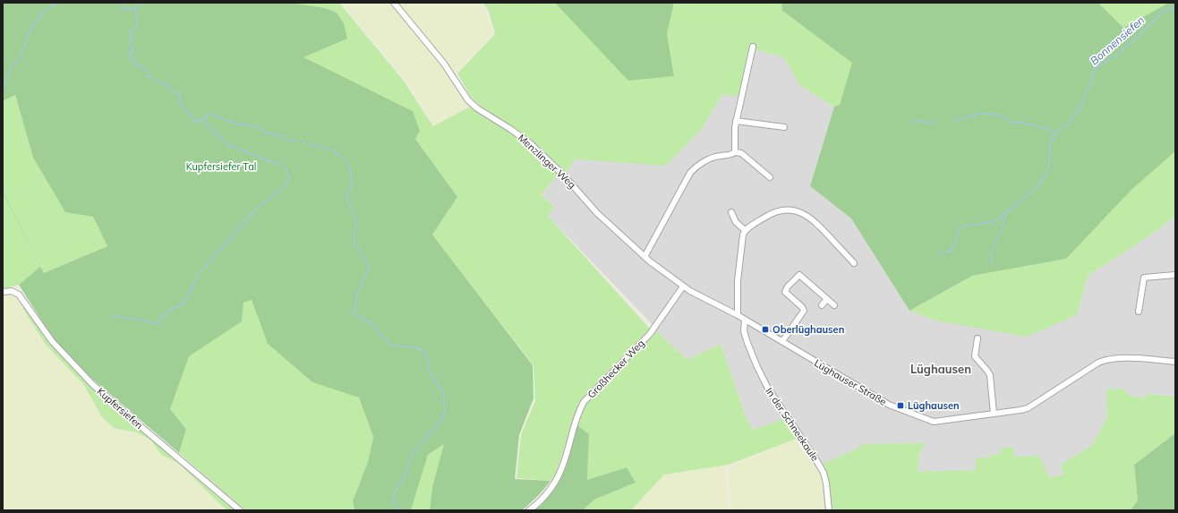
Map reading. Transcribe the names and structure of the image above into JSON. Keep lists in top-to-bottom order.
{
  "streets": {
    "street": [
      "Menzlinger Weg",
      "Großhecker Weg",
      "Lüghauser Straße",
      "Kupfersiefen",
      "In der Schneekaule"
    ]
  },
  "crossings": [
    ["Menzlinger Weg", "Lüghauser Straße"],
    ["Großhecker Weg", "Lüghauser Straße"],
    ["Lüghauser Straße", "In der Schneekaule"]
  ],
  "districts": ["Lüghausen"],
  "water": ["Bonnensiefen"],
  "parks": ["Kupfersiefer Tal"],
  "places": {
    "transit": ["Oberlüghausen", "Lüghausen"]
  }
}
